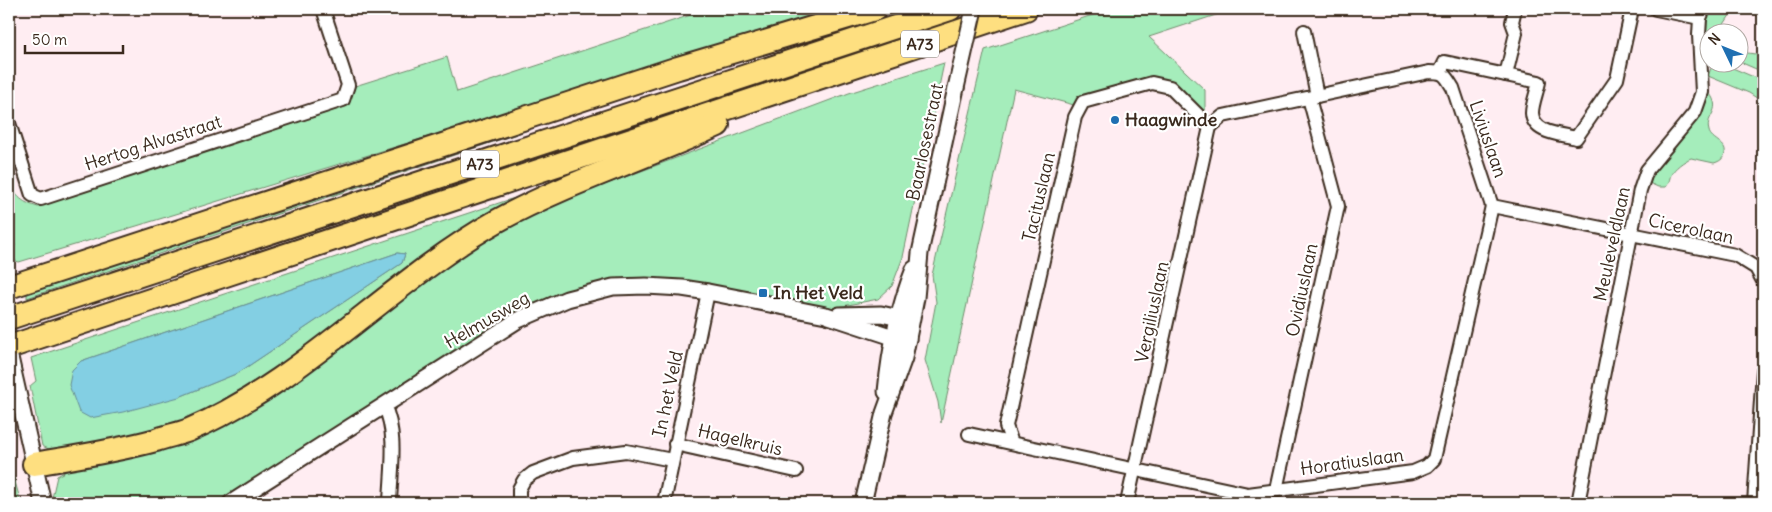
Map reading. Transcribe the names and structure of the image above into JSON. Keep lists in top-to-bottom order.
{
  "streets": {
    "highway": ["A73"],
    "street": [
      "Liviuslaan",
      "Baarlosestraat",
      "Hertog Alvastraat",
      "Tacituslaan",
      "Cicerolaan",
      "Meuleveldlaan",
      "Ovidiuslaan",
      "Vergiliuslaan",
      "Helmusweg",
      "In het Veld",
      "Hagelkruis",
      "Horatiuslaan"
    ]
  },
  "crossings": [
    ["Liviuslaan", "Cicerolaan"],
    ["Liviuslaan", "Meuleveldlaan"],
    ["Liviuslaan", "Horatiuslaan"],
    ["Baarlosestraat", "Helmusweg"],
    ["Tacituslaan", "Vergiliuslaan"],
    ["Cicerolaan", "Meuleveldlaan"],
    ["Ovidiuslaan", "Horatiuslaan"],
    ["Vergiliuslaan", "Horatiuslaan"],
    ["Helmusweg", "In het Veld"],
    ["In het Veld", "Hagelkruis"]
  ],
  "places": {
    "other": ["Haagwinde"],
    "transit": ["In Het Veld"]
  },
  "scale_bar": "50 m",
  "north": "top left"
}
